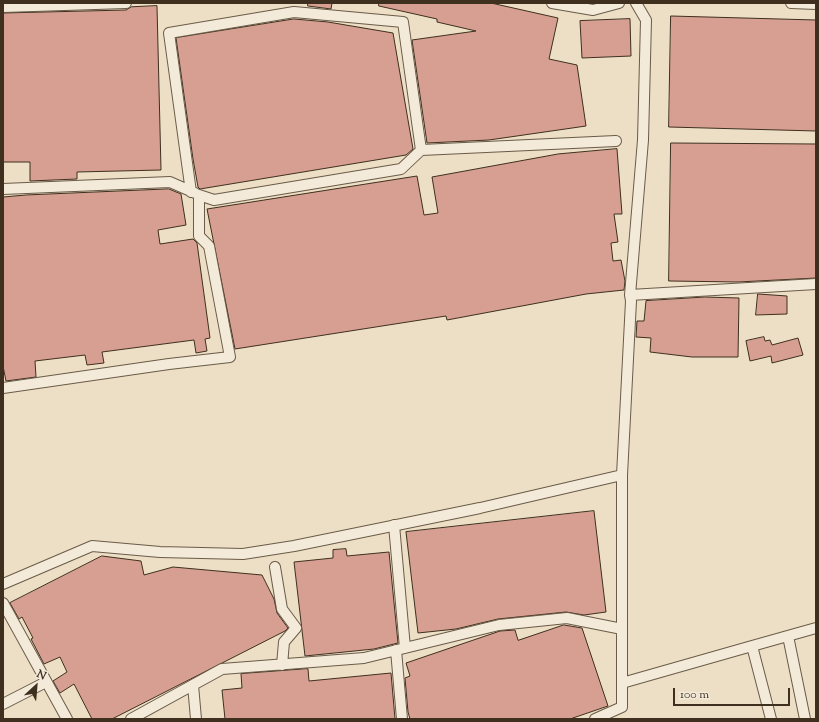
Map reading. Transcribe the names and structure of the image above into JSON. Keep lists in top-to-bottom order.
{
  "scale_bar": "100 m",
  "north": "top right"
}
